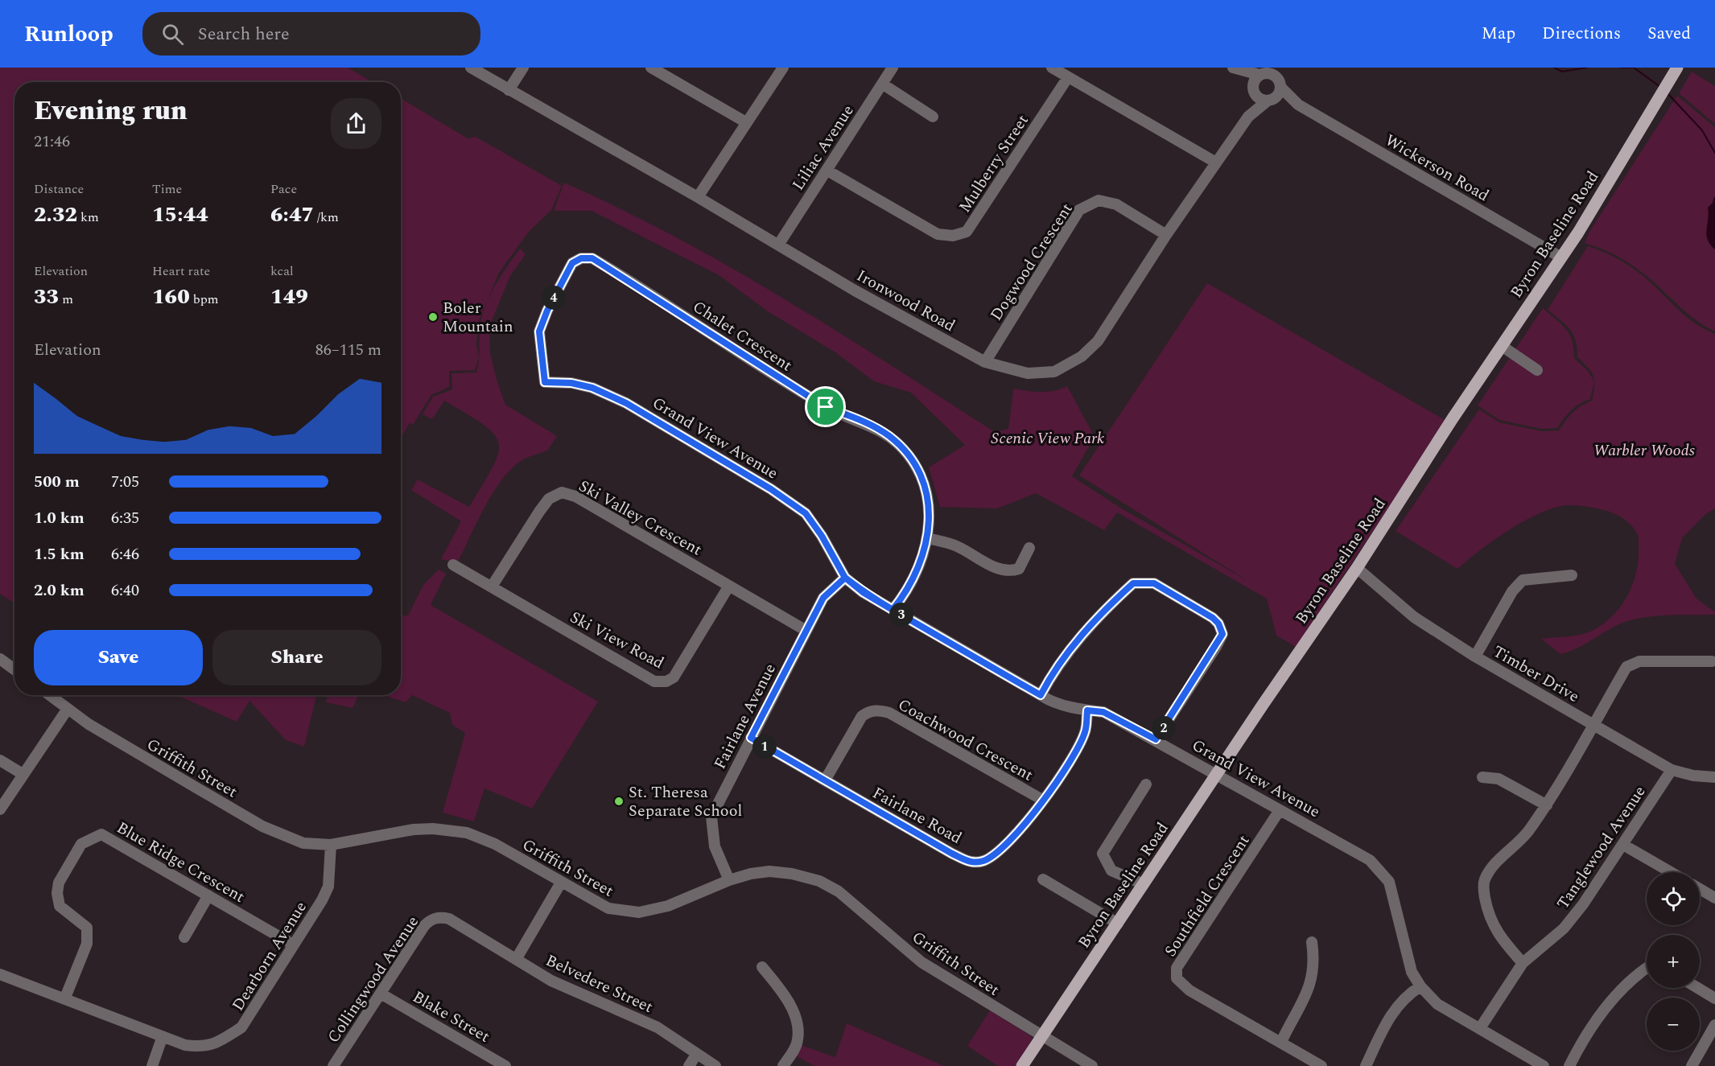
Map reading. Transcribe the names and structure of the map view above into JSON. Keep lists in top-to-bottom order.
{
  "streets": {
    "main road": ["Byron Baseline Road"],
    "street": [
      "Liliac Avenue",
      "Mulberry Street",
      "Wickerson Road",
      "Dogwood Crescent",
      "Ironwood Road",
      "Chalet Crescent",
      "Grand View Avenue",
      "Ski Valley Crescent",
      "Ski View Road",
      "Timber Drive",
      "Fairlane Avenue",
      "Coachwood Crescent",
      "Griffith Street",
      "Fairlane Road",
      "Tanglewood Avenue",
      "Blue Ridge Crescent",
      "Southfield Crescent",
      "Dearborn Avenue",
      "Collingwood Avenue",
      "Belvedere Street",
      "Blake Street"
    ]
  },
  "crossings": [
    ["Liliac Avenue", "Mulberry Street"],
    ["Liliac Avenue", "Ironwood Road"],
    ["Wickerson Road", "Byron Baseline Road"],
    ["Wickerson Road", "Ironwood Road"],
    ["Byron Baseline Road", "Grand View Avenue"],
    ["Byron Baseline Road", "Timber Drive"],
    ["Byron Baseline Road", "Griffith Street"],
    ["Dogwood Crescent", "Ironwood Road"],
    ["Chalet Crescent", "Grand View Avenue"],
    ["Grand View Avenue", "Fairlane Avenue"],
    ["Grand View Avenue", "Fairlane Road"],
    ["Grand View Avenue", "Tanglewood Avenue"],
    ["Grand View Avenue", "Southfield Crescent"],
    ["Ski Valley Crescent", "Ski View Road"],
    ["Ski Valley Crescent", "Fairlane Avenue"],
    ["Timber Drive", "Tanglewood Avenue"],
    ["Fairlane Avenue", "Griffith Street"],
    ["Fairlane Avenue", "Fairlane Road"],
    ["Coachwood Crescent", "Fairlane Road"],
    ["Griffith Street", "Dearborn Avenue"],
    ["Blue Ridge Crescent", "Dearborn Avenue"],
    ["Collingwood Avenue", "Belvedere Street"],
    ["Collingwood Avenue", "Blake Street"]
  ],
  "parks": ["Scenic View Park", "Warbler Woods"],
  "places": ["Boler Mountain", "St. Theresa Separate School"],
  "page": {
    "header": "Runloop",
    "search": "Search here",
    "nav": ["Map", "Directions", "Saved"],
    "heading": ["Evening run", "21:46"],
    "stats": [
      ["Distance", "2.32 km"],
      ["Time", "15:44"],
      ["Pace", "6:47 /km"],
      ["Elevation", "33 m"],
      ["Heart rate", "160 bpm"],
      ["kcal", "149"]
    ],
    "pins": [
      "4",
      "3",
      "2",
      "1"
    ],
    "chart": ["Elevation", "86–115 m"],
    "list": [
      {
        "name": "500 m",
        "note": "7:05"
      },
      {
        "name": "1.0 km",
        "note": "6:35"
      },
      {
        "name": "1.5 km",
        "note": "6:46"
      },
      {
        "name": "2.0 km",
        "note": "6:40"
      }
    ],
    "buttons": ["Save", "Share"],
    "map_buttons": ["+", "−"]
  }
}
